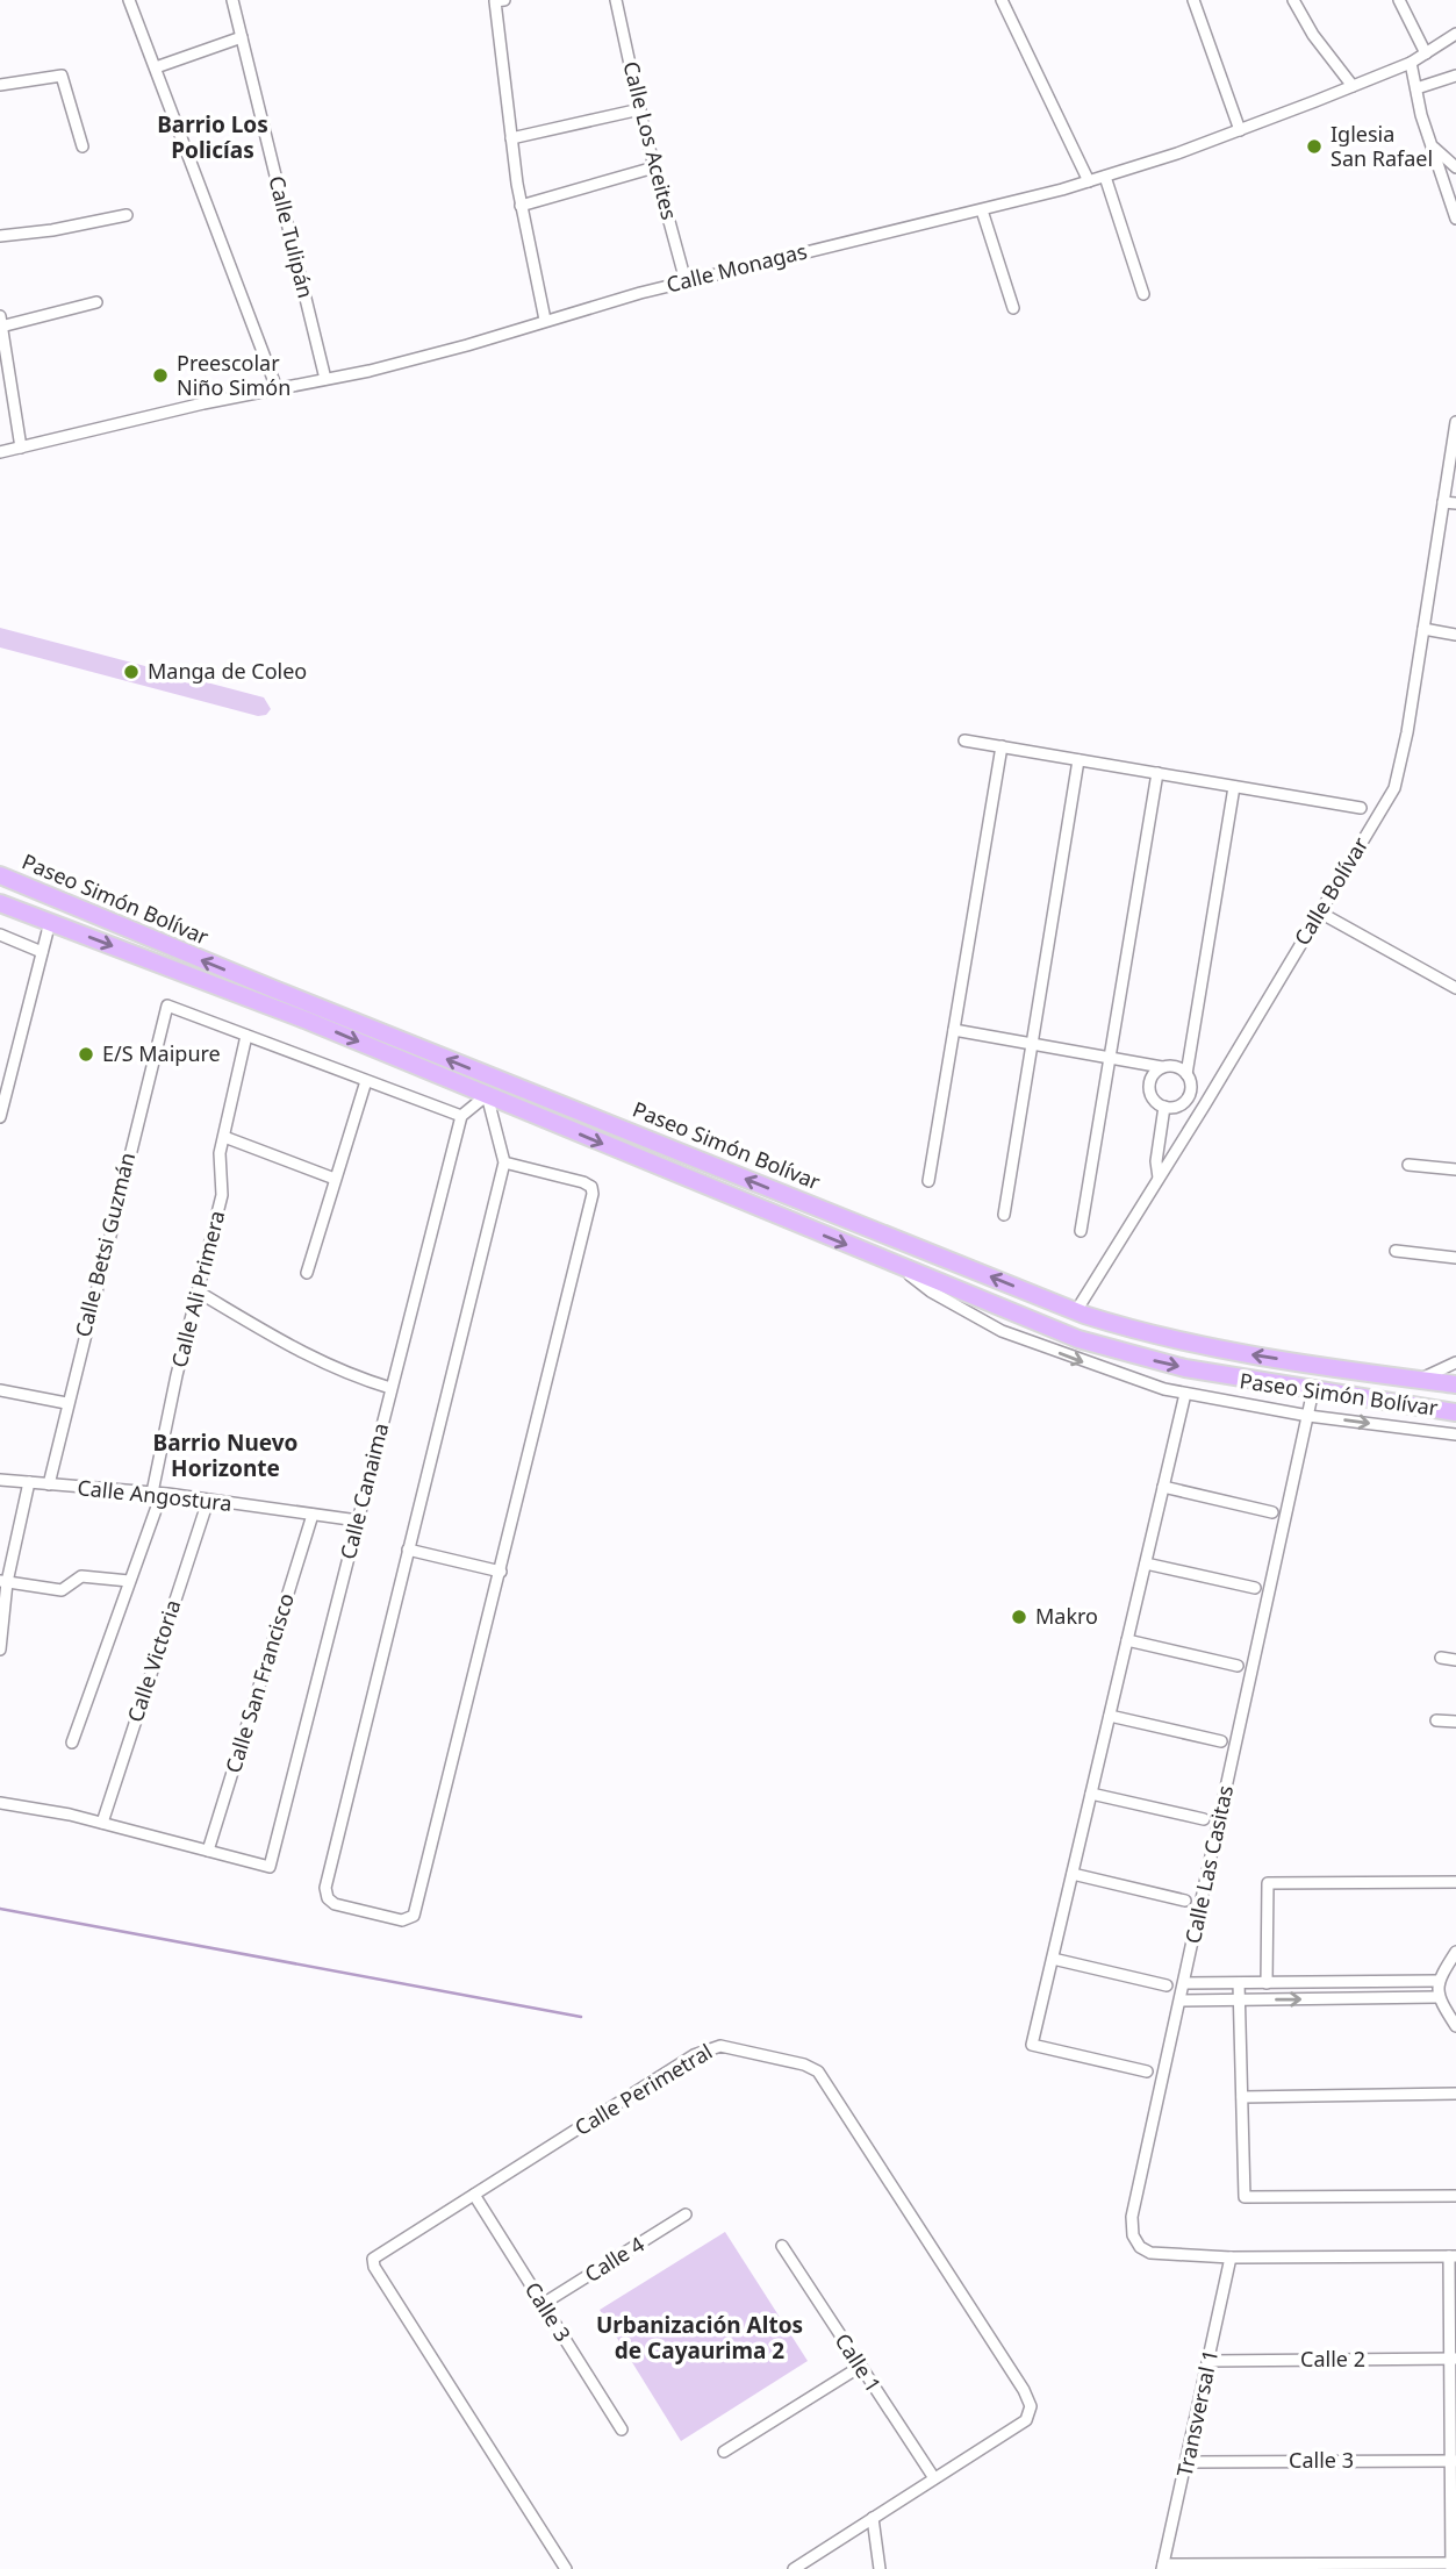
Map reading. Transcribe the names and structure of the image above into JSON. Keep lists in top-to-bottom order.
{
  "streets": {
    "main road": ["Paseo Simón Bolívar"],
    "street": [
      "Calle Los Aceites",
      "Calle Tulipán",
      "Calle Monagas",
      "Calle Bolívar",
      "Calle Betsi Guzmán",
      "Calle Ali Primera",
      "Calle Canaima",
      "Calle Angostura",
      "Calle Victoria",
      "Calle San Francisco",
      "Calle Las Casitas",
      "Calle Perimetral",
      "Calle 4",
      "Calle 3",
      "Calle 2",
      "Calle 1",
      "Transversal 1"
    ]
  },
  "crossings": [
    ["Calle Los Aceites", "Calle Monagas"],
    ["Calle Tulipán", "Calle Monagas"],
    ["Calle Bolívar", "Paseo Simón Bolívar"],
    ["Paseo Simón Bolívar", "Calle Las Casitas"],
    ["Calle Betsi Guzmán", "Calle Ali Primera"],
    ["Calle Betsi Guzmán", "Calle Angostura"],
    ["Calle Ali Primera", "Calle Angostura"],
    ["Calle Canaima", "Calle Angostura"],
    ["Calle Canaima", "Calle San Francisco"],
    ["Calle Angostura", "Calle Victoria"],
    ["Calle Angostura", "Calle San Francisco"],
    ["Calle Las Casitas", "Transversal 1"],
    ["Calle Perimetral", "Calle 3"],
    ["Calle Perimetral", "Calle 1"],
    ["Calle 4", "Calle 3"],
    ["Calle 3", "Transversal 1"],
    ["Calle 2", "Transversal 1"]
  ],
  "districts": ["Barrio Los Policías", "Barrio Nuevo Horizonte", "Urbanización Altos de Cayaurima 2"],
  "places": [
    "Iglesia San Rafael",
    "Preescolar Niño Simón",
    "Manga de Coleo",
    "E/S Maipure",
    "Makro"
  ]
}
